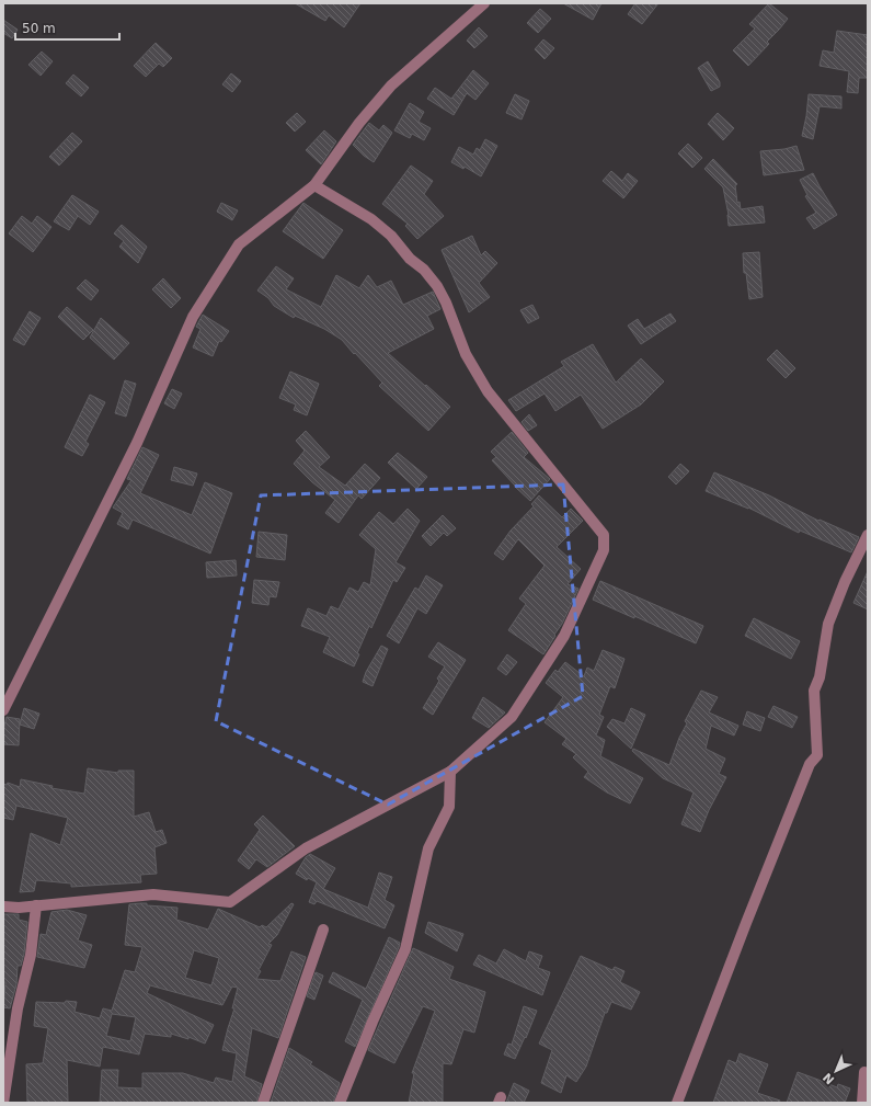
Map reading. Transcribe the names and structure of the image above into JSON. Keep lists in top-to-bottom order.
{
  "scale_bar": "50 m",
  "north": "bottom left"
}
